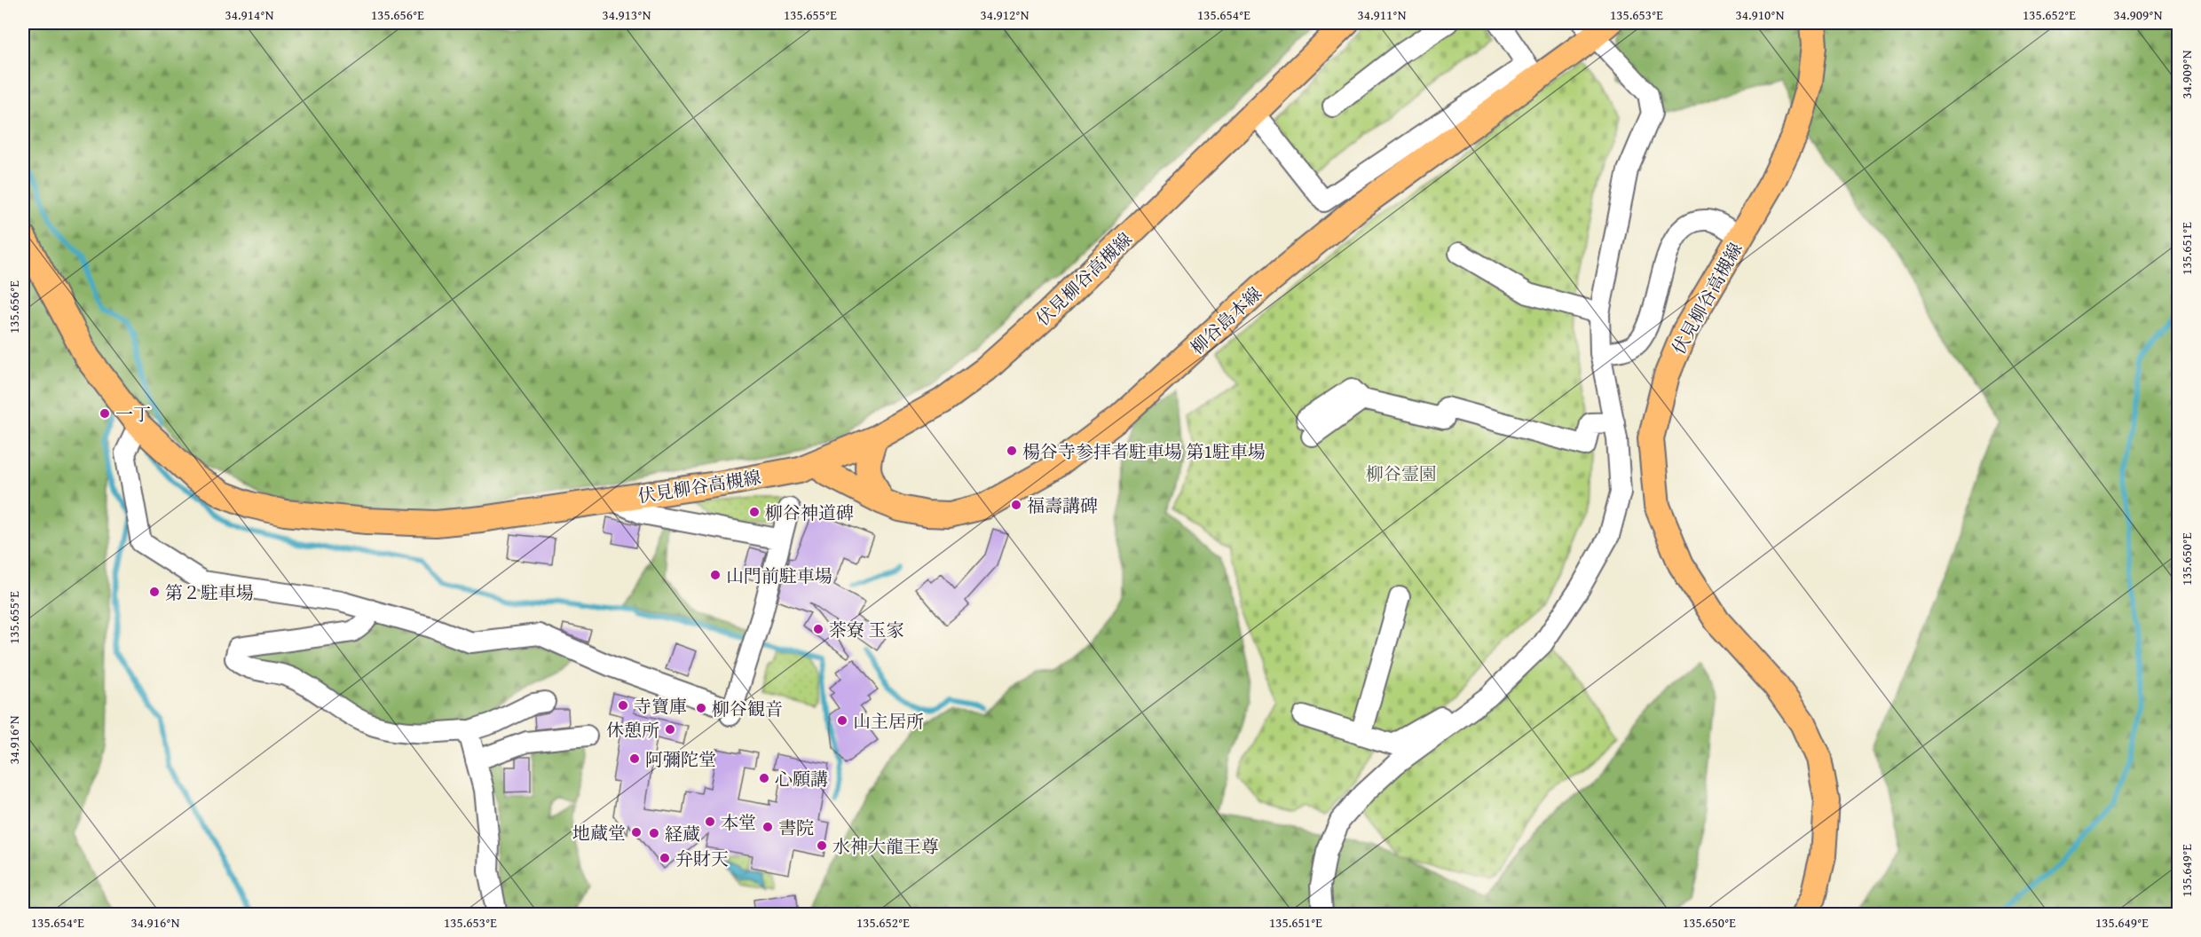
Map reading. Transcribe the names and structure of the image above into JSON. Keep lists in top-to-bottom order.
{
  "streets": {
    "main road": ["伏見柳谷高槻線", "柳谷島本線"]
  },
  "crossings": [
    ["伏見柳谷高槻線", "柳谷島本線"]
  ],
  "parks": ["柳谷霊園"],
  "places": [
    "一丁",
    "楊谷寺参拝者駐車場 第1駐車場",
    "福壽講碑",
    "柳谷神道碑",
    "山門前駐車場",
    "第２駐車場",
    "茶寮 玉家",
    "寺寶庫",
    "柳谷観音",
    "山主居所",
    "休憩所",
    "阿彌陀堂",
    "心願講",
    "本堂",
    "書院",
    "地蔵堂",
    "経蔵",
    "水神大龍王尊",
    "弁財天"
  ],
  "coordinates": [
    "34.914°N",
    "135.656°E",
    "34.913°N",
    "135.655°E",
    "34.912°N",
    "135.654°E",
    "34.911°N",
    "135.653°E",
    "34.910°N",
    "135.652°E",
    "34.909°N",
    "135.651°E",
    "135.650°E",
    "34.916°N",
    "135.649°E"
  ]
}
